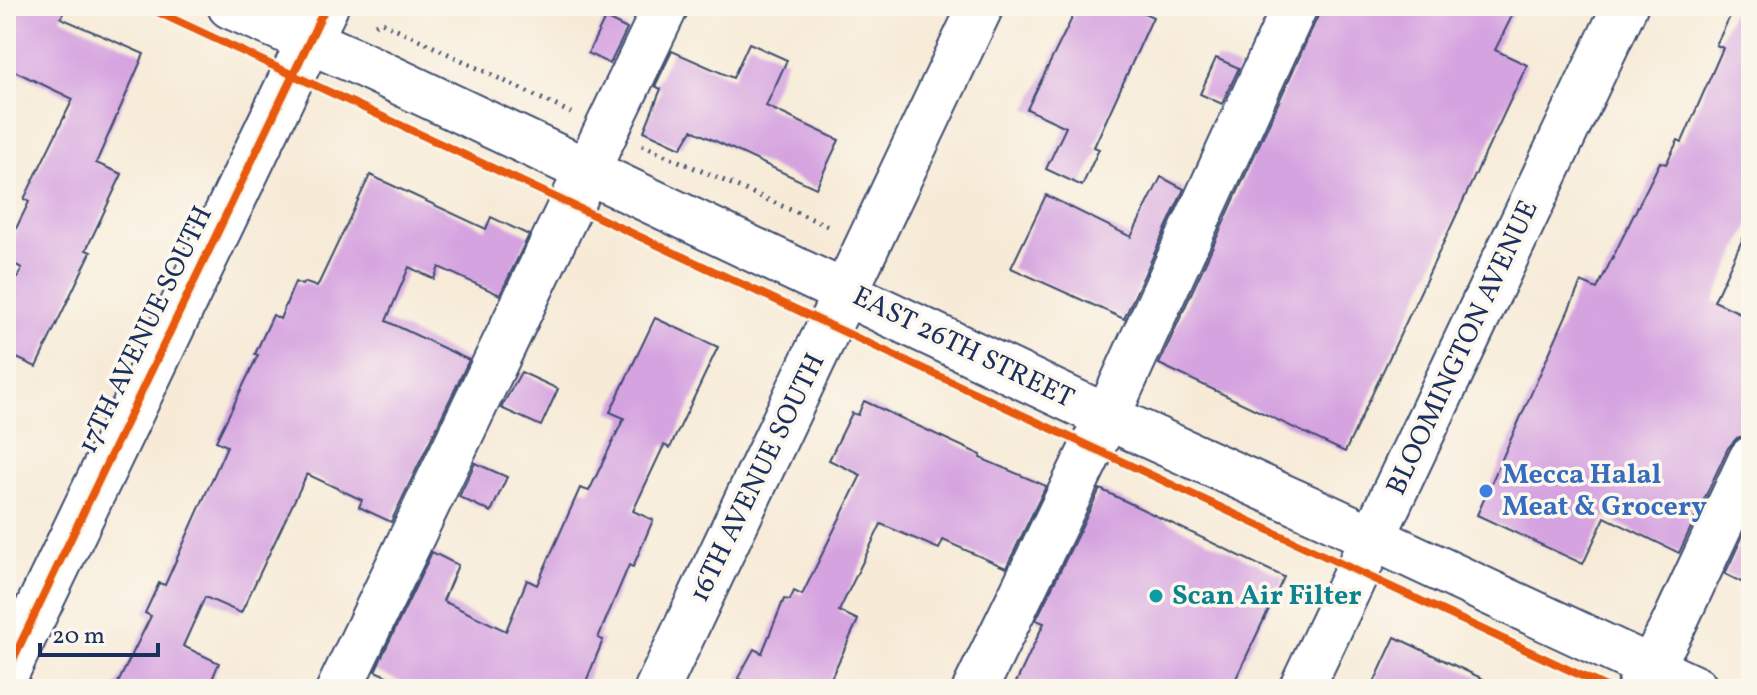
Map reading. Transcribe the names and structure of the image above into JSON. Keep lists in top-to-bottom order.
{
  "streets": {
    "street": [
      "17TH AVENUE SOUTH",
      "EAST 26TH STREET",
      "BLOOMINGTON AVENUE",
      "16TH AVENUE SOUTH"
    ]
  },
  "crossings": [
    ["17TH AVENUE SOUTH", "EAST 26TH STREET"],
    ["EAST 26TH STREET", "BLOOMINGTON AVENUE"],
    ["EAST 26TH STREET", "16TH AVENUE SOUTH"]
  ],
  "places": ["Mecca Halal Meat & Grocery", "Scan Air Filter"],
  "scale_bar": "20 m"
}
